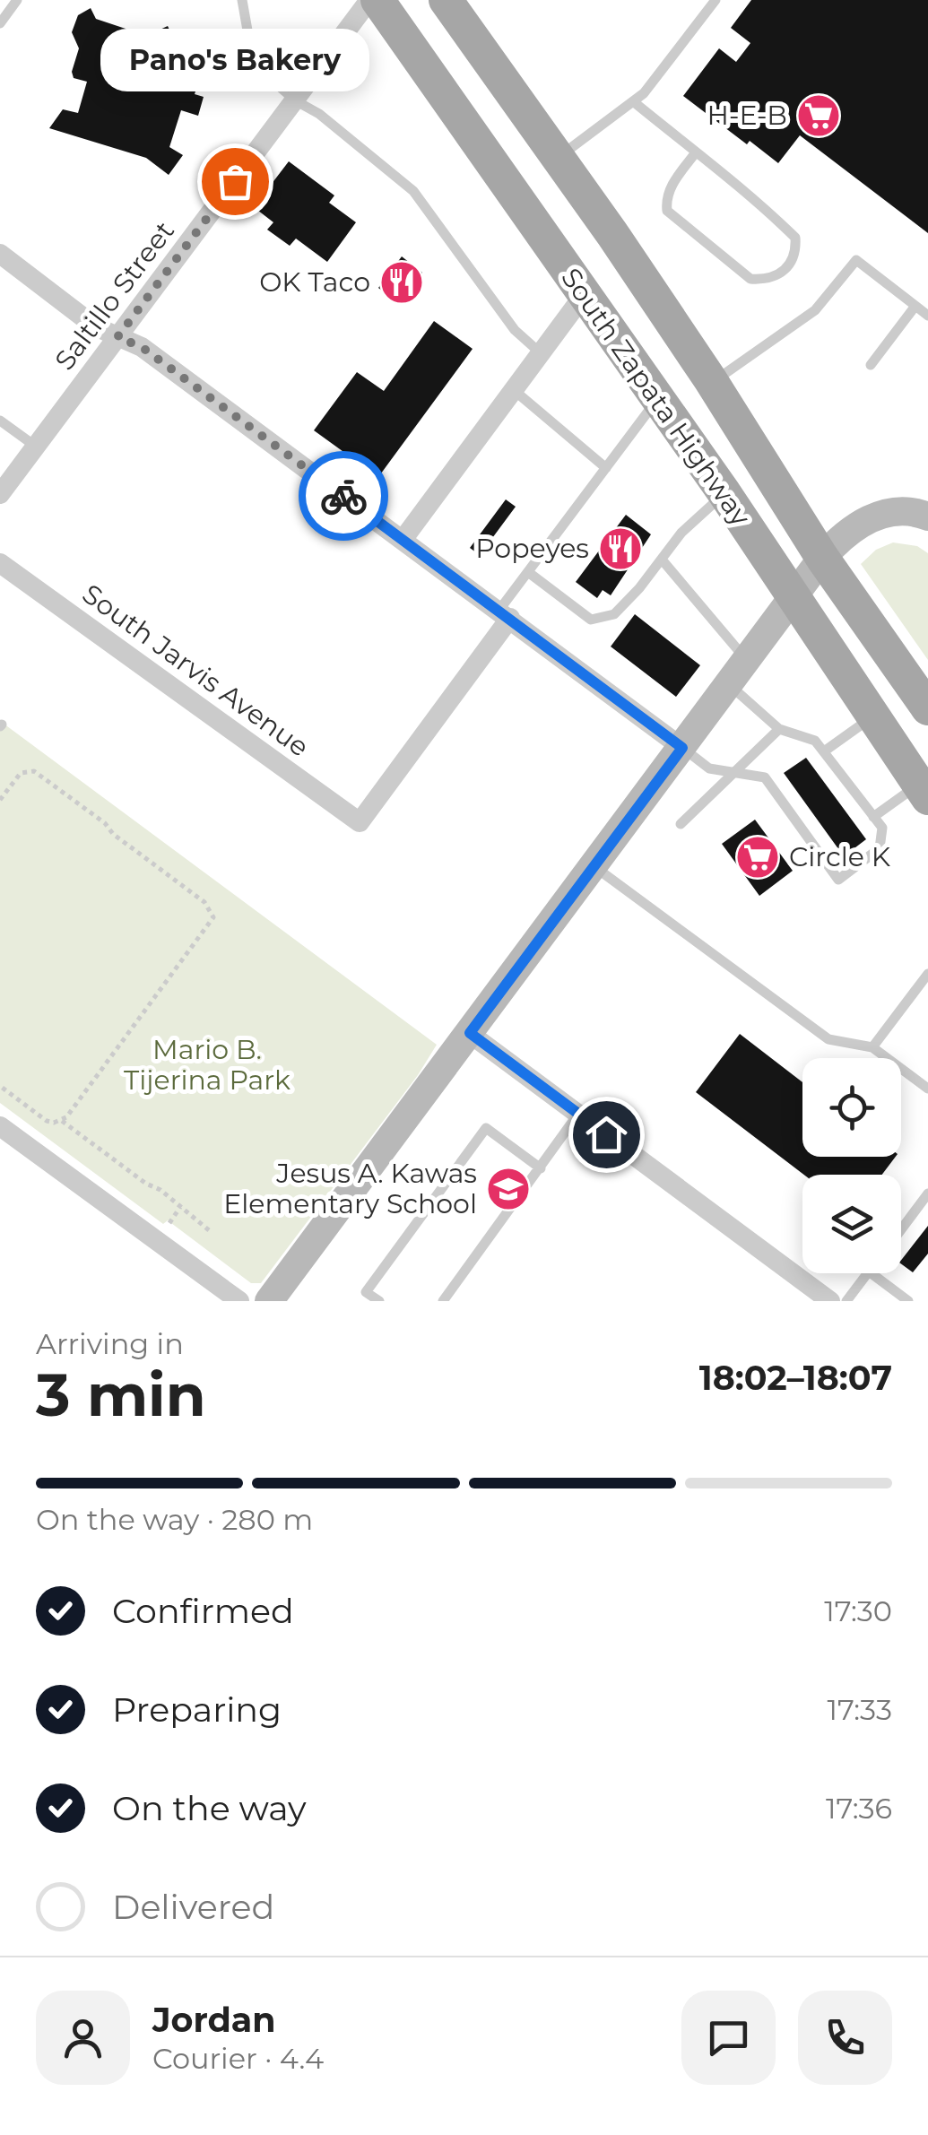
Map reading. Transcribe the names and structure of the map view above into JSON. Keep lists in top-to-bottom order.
{
  "streets": {
    "main road": ["South Zapata Highway"],
    "street": ["Saltillo Street", "South Jarvis Avenue"]
  },
  "parks": ["Mario B. Tijerina Park"],
  "places": {
    "supermarket": ["H-E-B", "Circle K"],
    "other": ["Pano's Bakery"],
    "restaurant": ["OK Taco", "Popeyes"],
    "school or university": ["Jesus A. Kawas Elementary School"]
  },
  "page": {
    "bubble": "Pano's Bakery",
    "heading": ["3 min", "Arriving in", "18:02–18:07"],
    "panel": ["Jordan", "Courier · 4.4"],
    "bar": "On the way · 280 m",
    "list": [
      ["Confirmed", "17:30"],
      ["Preparing", "17:33"],
      ["On the way", "17:36"],
      "Delivered"
    ]
  }
}
